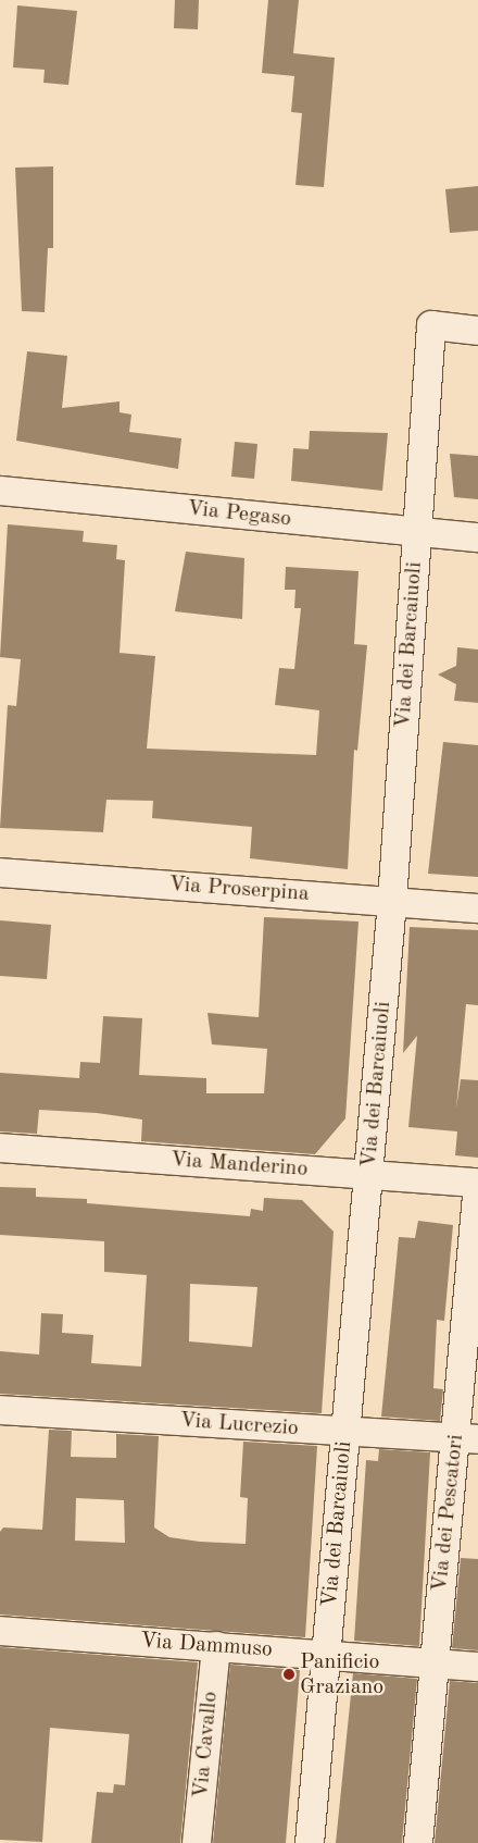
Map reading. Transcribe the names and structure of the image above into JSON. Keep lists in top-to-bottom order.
{
  "streets": {
    "street": [
      "Via Pegaso",
      "Via dei Barcaiuoli",
      "Via Proserpina",
      "Via Manderino",
      "Via Lucrezio",
      "Via dei Pescatori",
      "Via Dammuso",
      "Via Cavallo"
    ]
  },
  "crossings": [
    ["Via Pegaso", "Via dei Barcaiuoli"],
    ["Via dei Barcaiuoli", "Via Proserpina"],
    ["Via dei Barcaiuoli", "Via Manderino"],
    ["Via dei Barcaiuoli", "Via Lucrezio"],
    ["Via dei Barcaiuoli", "Via Dammuso"],
    ["Via Manderino", "Via dei Pescatori"],
    ["Via Lucrezio", "Via dei Pescatori"],
    ["Via dei Pescatori", "Via Dammuso"],
    ["Via Dammuso", "Via Cavallo"]
  ],
  "places": ["Panificio Graziano"]
}
